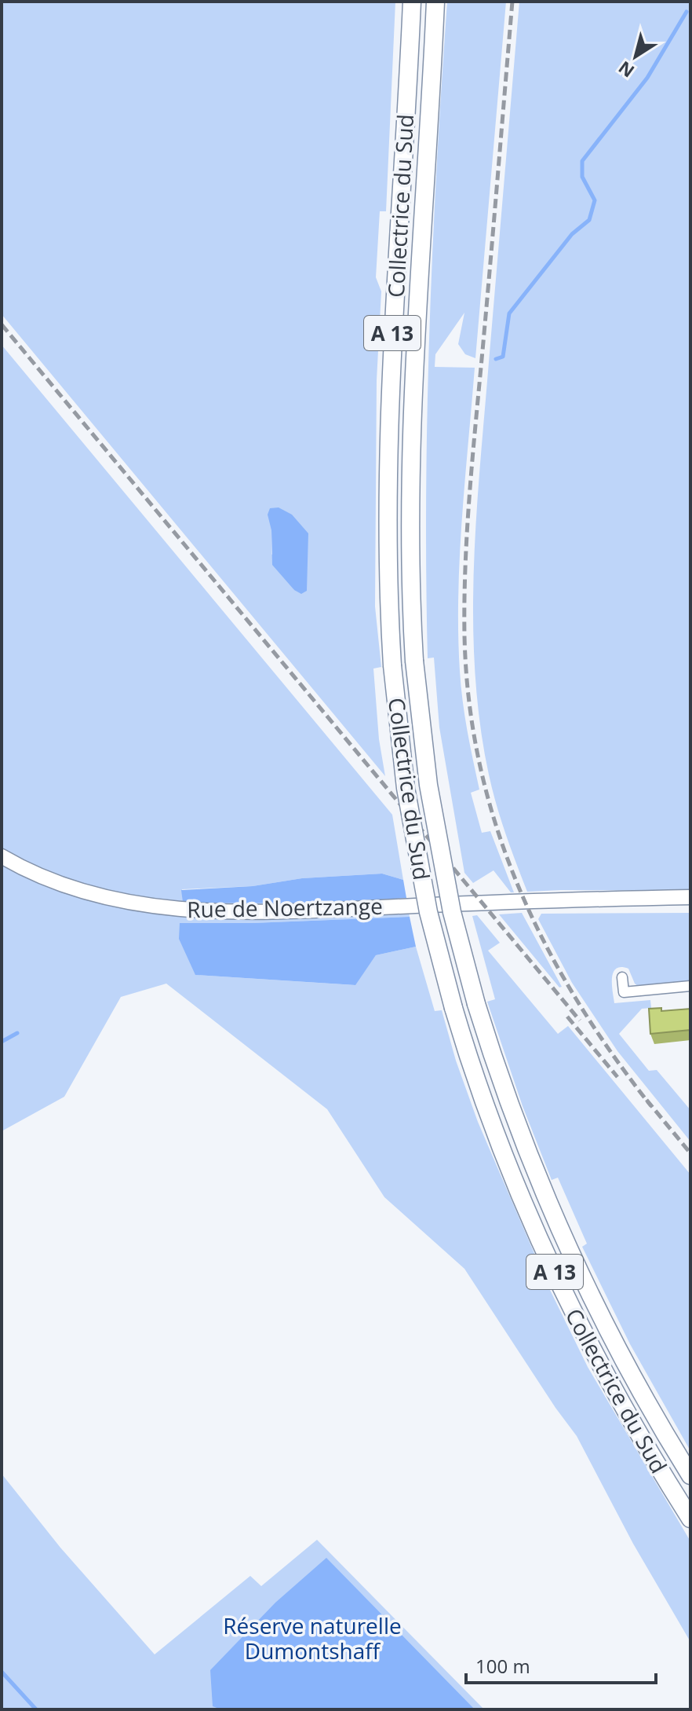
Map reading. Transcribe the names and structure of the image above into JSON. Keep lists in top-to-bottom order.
{
  "streets": {
    "highway": ["Collectrice du Sud", "A 13"],
    "main road": ["Rue de Noertzange"]
  },
  "parks": ["Réserve naturelle Dumontshaff"],
  "scale_bar": "100 m",
  "north": "bottom left"
}
